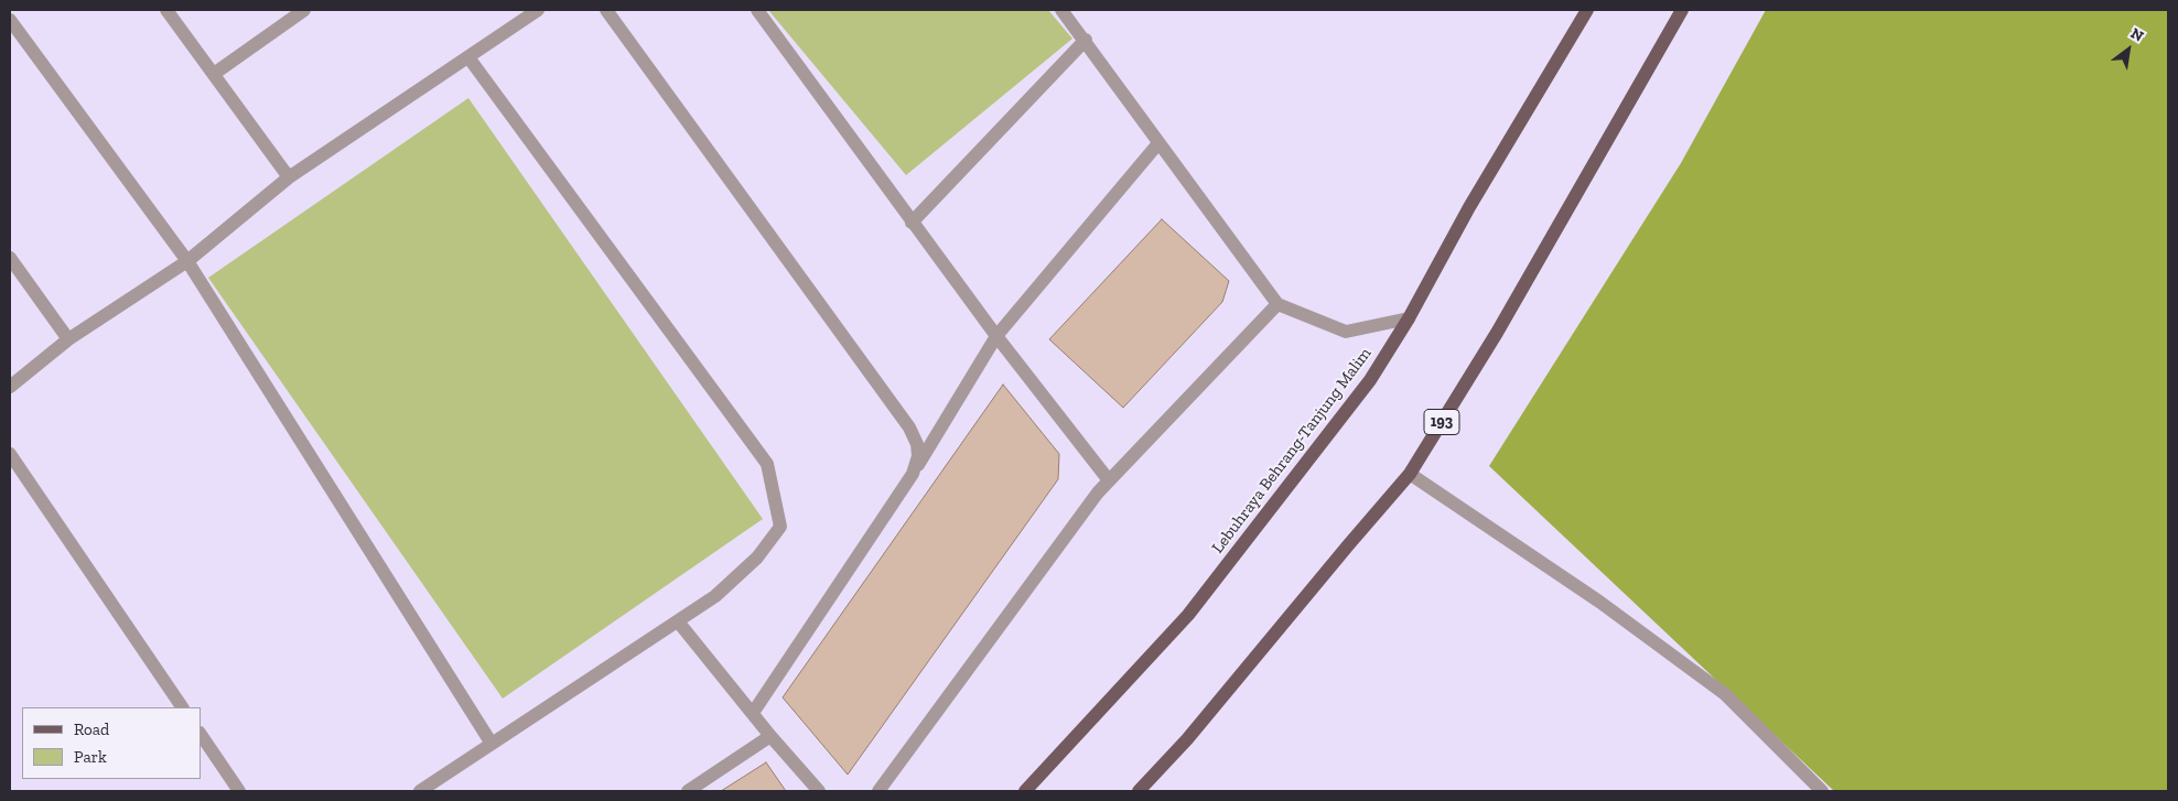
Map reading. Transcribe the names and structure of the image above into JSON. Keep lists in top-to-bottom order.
{
  "streets": {
    "main road": ["193", "Lebuhraya Behrang-Tanjung Malim"]
  },
  "legend": ["Road", "Park"],
  "north": "top right"
}
